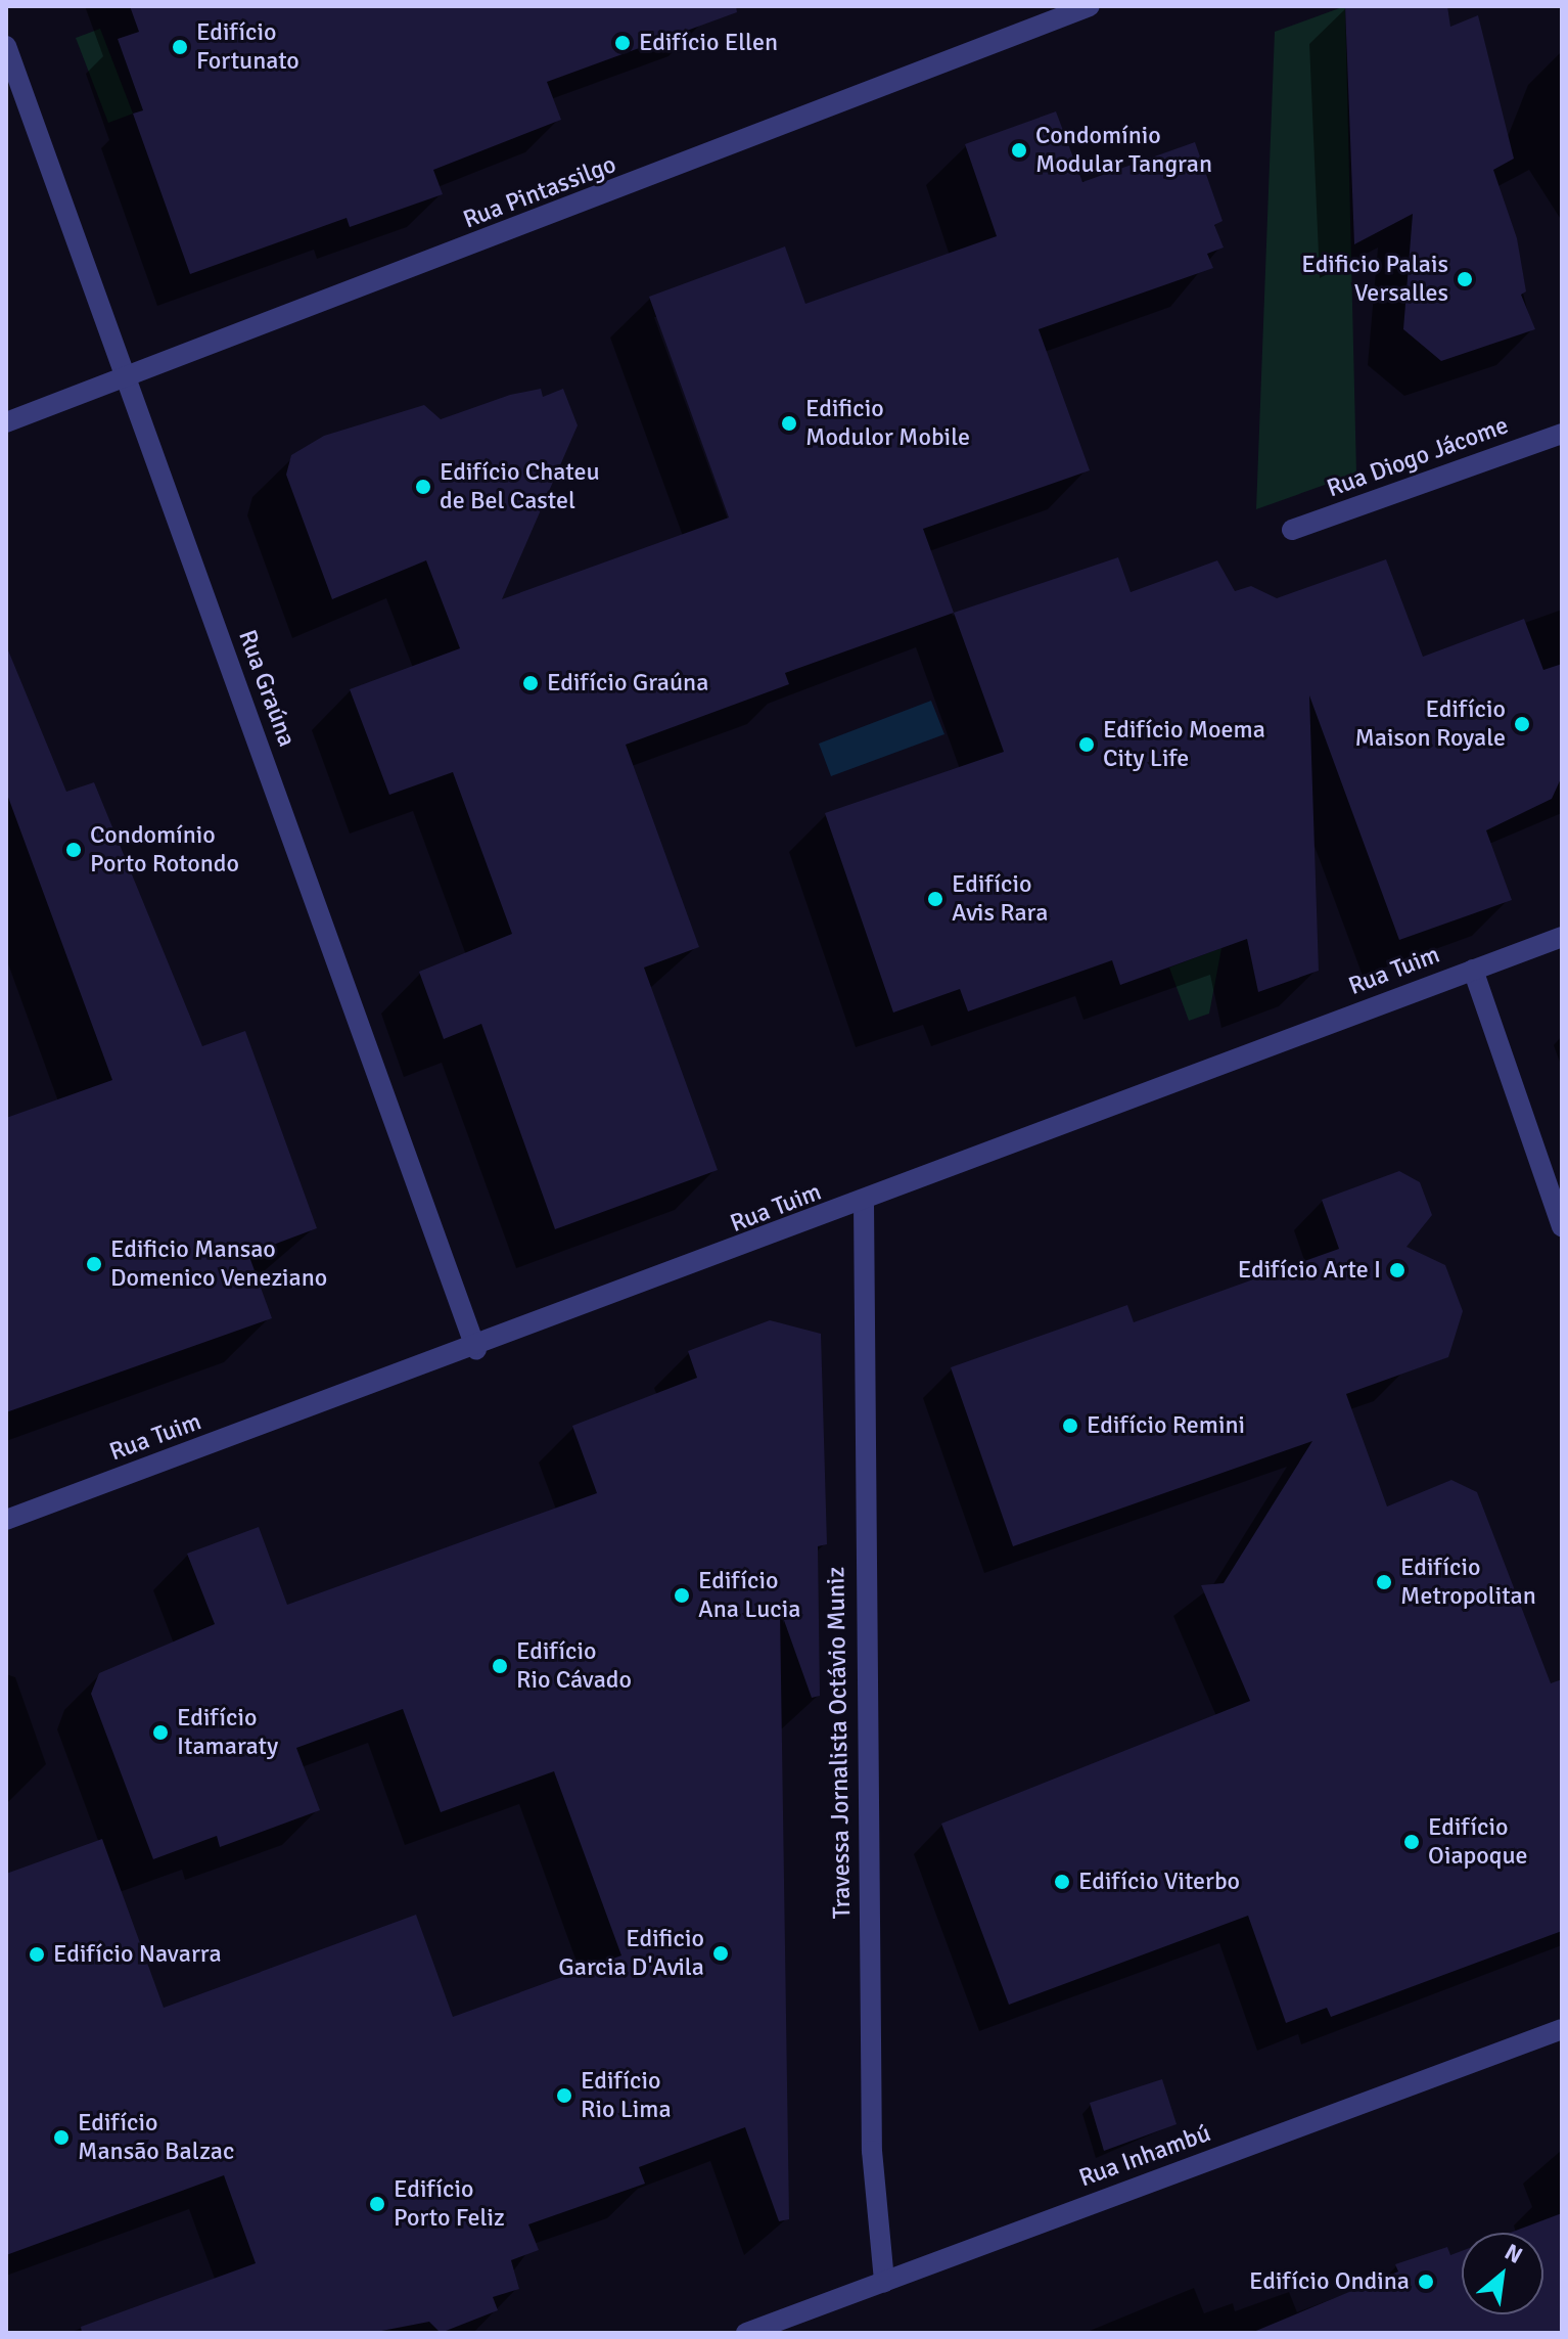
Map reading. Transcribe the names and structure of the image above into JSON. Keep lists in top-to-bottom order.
{
  "streets": {
    "street": [
      "Rua Pintassilgo",
      "Rua Diogo Jácome",
      "Rua Graúna",
      "Rua Tuim",
      "Travessa Jornalista Octávio Muniz",
      "Rua Inhambú"
    ]
  },
  "crossings": [
    ["Rua Pintassilgo", "Rua Graúna"],
    ["Rua Graúna", "Rua Tuim"],
    ["Rua Tuim", "Travessa Jornalista Octávio Muniz"],
    ["Travessa Jornalista Octávio Muniz", "Rua Inhambú"]
  ],
  "places": [
    "Edifício Ellen",
    "Edifício Fortunato",
    "Condomínio Modular Tangran",
    "Edificio Palais Versalles",
    "Edificio Modulor Mobile",
    "Edifício Chateu de Bel Castel",
    "Edifício Graúna",
    "Edifício Maison Royale",
    "Edifício Moema City Life",
    "Condomínio Porto Rotondo",
    "Edifício Avis Rara",
    "Edificio Mansao Domenico Veneziano",
    "Edifício Arte I",
    "Edifício Remini",
    "Edifício Metropolitan",
    "Edifício Ana Lucia",
    "Edifício Rio Cávado",
    "Edifício Itamaraty",
    "Edifício Oiapoque",
    "Edifício Viterbo",
    "Edificio Garcia D'Avila",
    "Edifício Navarra",
    "Edifício Rio Lima",
    "Edifício Mansão Balzac",
    "Edifício Porto Feliz",
    "Edifício Ondina"
  ],
  "north": "top right"
}
